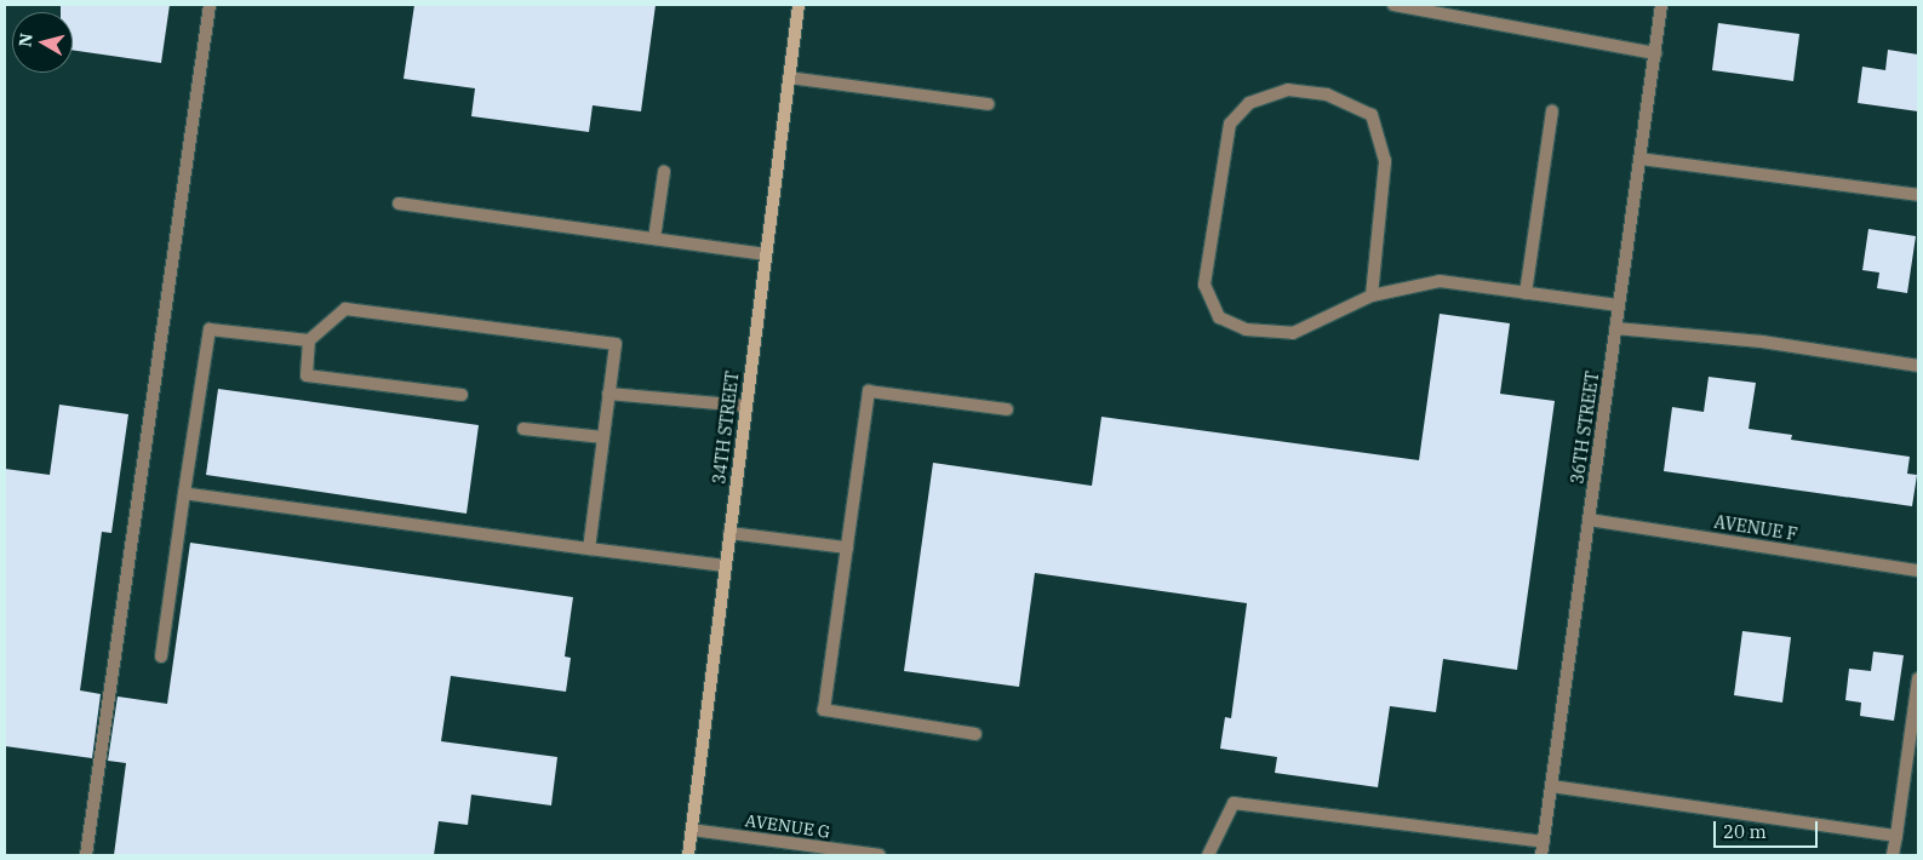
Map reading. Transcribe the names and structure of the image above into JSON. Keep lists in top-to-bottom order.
{
  "streets": {
    "main road": ["34TH STREET"],
    "street": ["36TH STREET", "AVENUE F", "AVENUE G"]
  },
  "crossings": [
    ["34TH STREET", "AVENUE G"],
    ["36TH STREET", "AVENUE F"]
  ],
  "scale_bar": "20 m",
  "north": "left"
}
